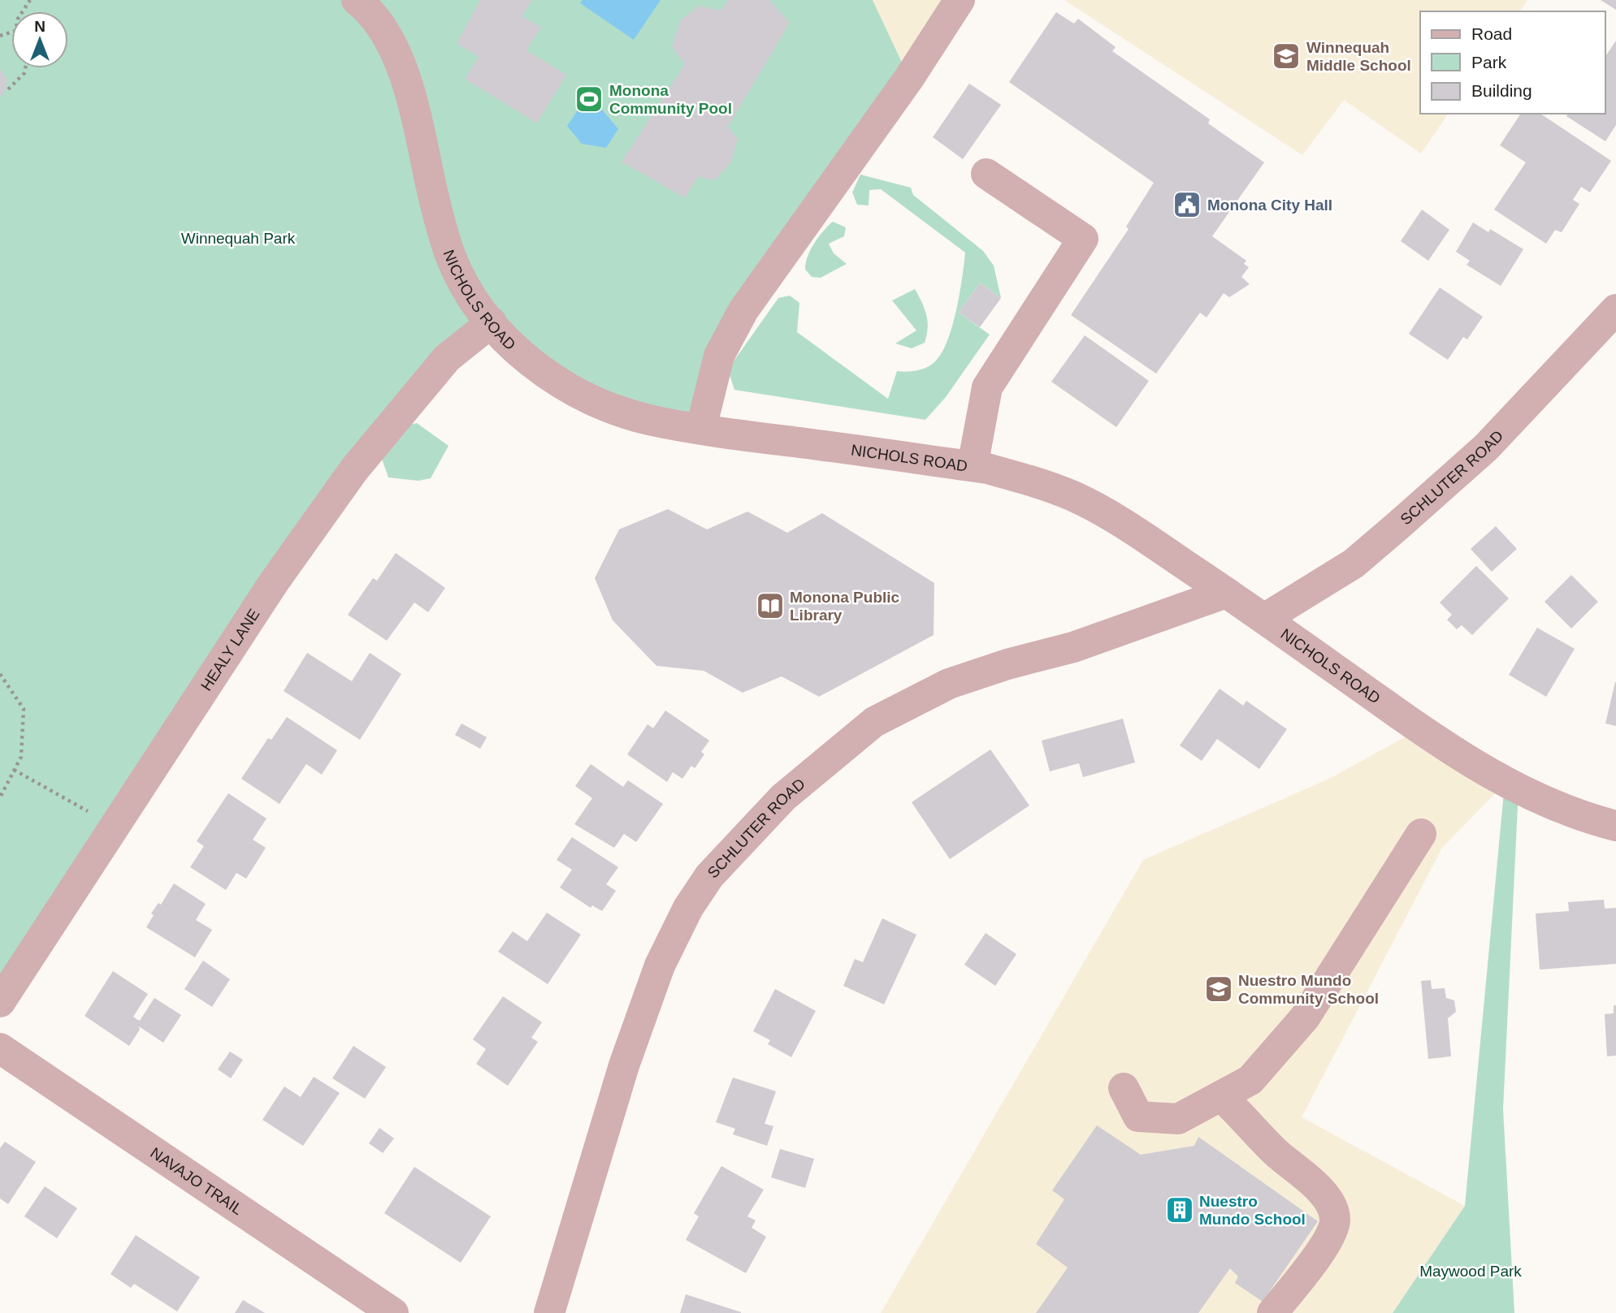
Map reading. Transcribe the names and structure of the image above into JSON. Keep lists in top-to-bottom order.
{
  "streets": {
    "street": [
      "NICHOLS ROAD",
      "SCHLUTER ROAD",
      "HEALY LANE",
      "NAVAJO TRAIL"
    ]
  },
  "crossings": [
    ["NICHOLS ROAD", "SCHLUTER ROAD"],
    ["NICHOLS ROAD", "HEALY LANE"]
  ],
  "parks": ["Winnequah Park", "Maywood Park"],
  "places": {
    "school or university": ["Winnequah Middle School", "Nuestro Mundo Community School"],
    "sports": ["Monona Community Pool"],
    "public building": ["Monona City Hall"],
    "library": ["Monona Public Library"],
    "building": ["Nuestro Mundo School"]
  },
  "legend": ["Road", "Park", "Building"],
  "north": "top"
}
